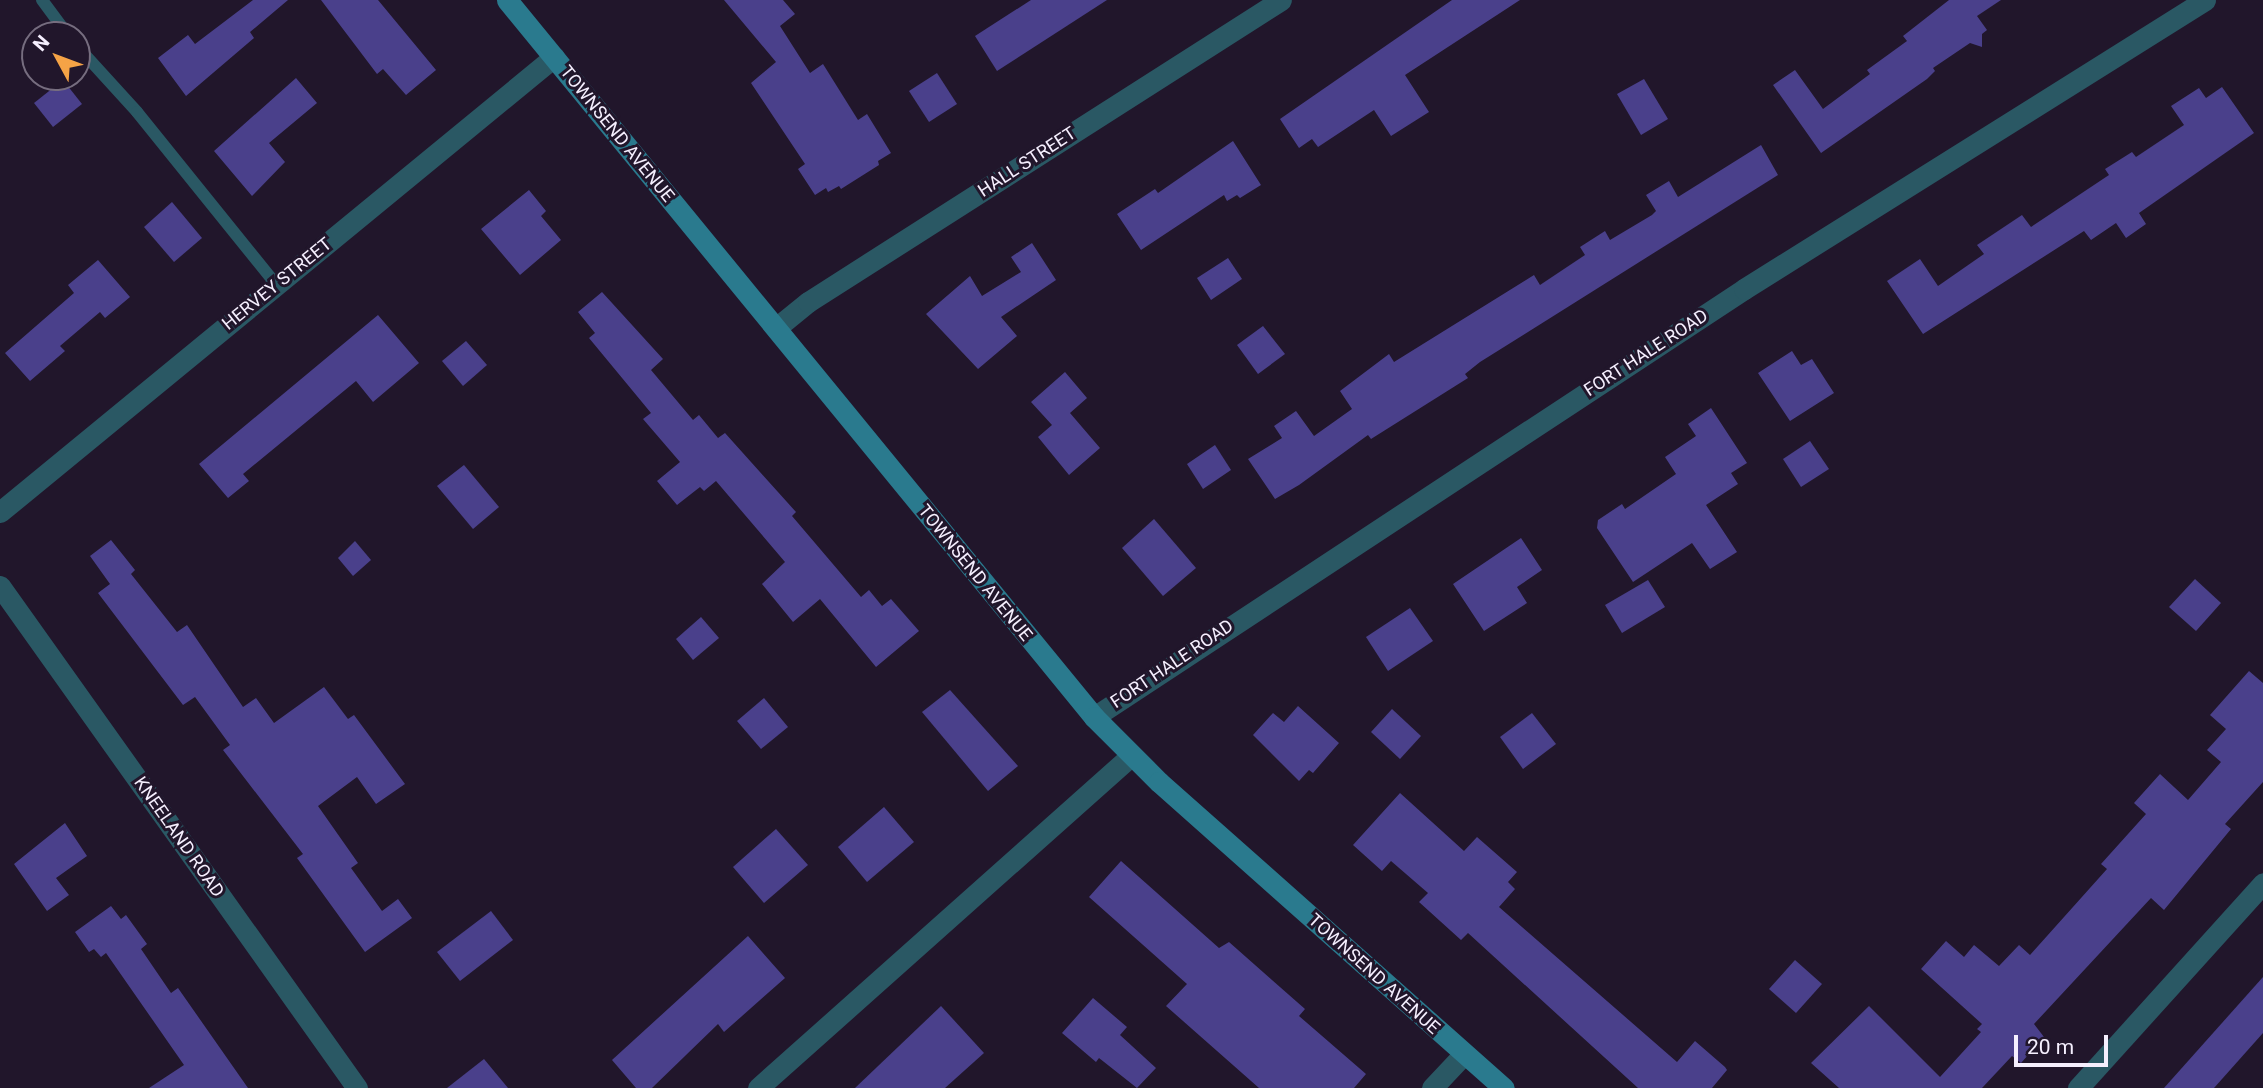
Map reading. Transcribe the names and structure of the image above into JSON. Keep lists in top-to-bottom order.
{
  "streets": {
    "main road": ["TOWNSEND AVENUE"],
    "street": [
      "HALL STREET",
      "HERVEY STREET",
      "FORT HALE ROAD",
      "KNEELAND ROAD"
    ]
  },
  "crossings": [
    ["TOWNSEND AVENUE", "HALL STREET"],
    ["TOWNSEND AVENUE", "HERVEY STREET"],
    ["TOWNSEND AVENUE", "FORT HALE ROAD"]
  ],
  "scale_bar": "20 m",
  "north": "top left"
}
